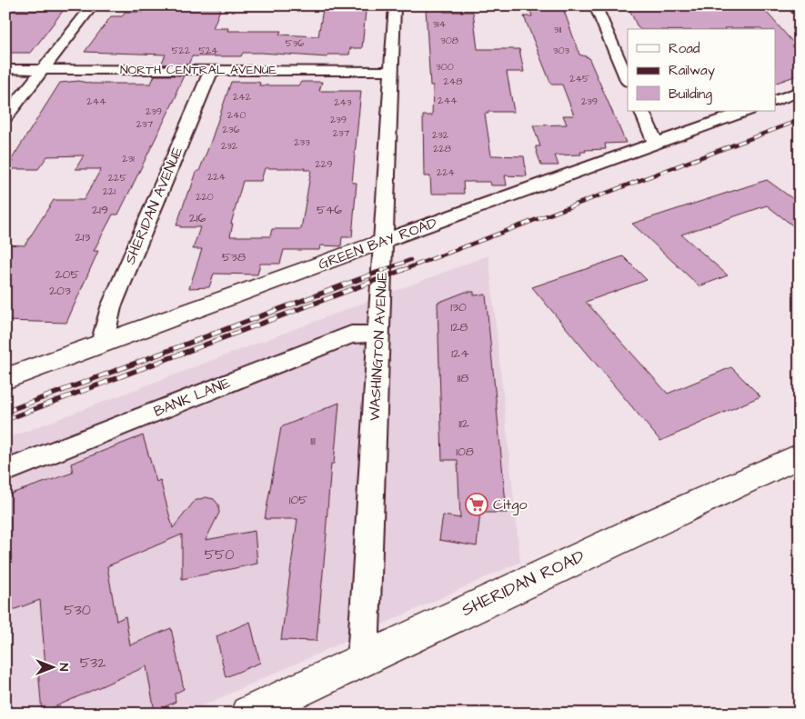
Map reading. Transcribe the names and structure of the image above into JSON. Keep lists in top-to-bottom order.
{
  "streets": {
    "main road": ["GREEN BAY ROAD", "SHERIDAN ROAD"],
    "street": [
      "NORTH CENTRAL AVENUE",
      "SHERIDAN AVENUE",
      "WASHINGTON AVENUE",
      "BANK LANE"
    ]
  },
  "crossings": [
    ["NORTH CENTRAL AVENUE", "SHERIDAN AVENUE"],
    ["NORTH CENTRAL AVENUE", "WASHINGTON AVENUE"],
    ["SHERIDAN AVENUE", "GREEN BAY ROAD"],
    ["GREEN BAY ROAD", "WASHINGTON AVENUE"],
    ["WASHINGTON AVENUE", "BANK LANE"],
    ["WASHINGTON AVENUE", "SHERIDAN ROAD"]
  ],
  "places": {
    "supermarket": ["Citgo"]
  },
  "house_numbers": [
    "314",
    "311",
    "308",
    "536",
    "522",
    "524",
    "303",
    "300",
    "245",
    "248",
    "242",
    "244",
    "244",
    "239",
    "243",
    "239",
    "240",
    "239",
    "237",
    "236",
    "237",
    "232",
    "233",
    "232",
    "228",
    "231",
    "229",
    "224",
    "224",
    "225",
    "221",
    "220",
    "219",
    "546",
    "216",
    "213",
    "538",
    "205",
    "203",
    "130",
    "128",
    "124",
    "118",
    "112",
    "111",
    "108",
    "105",
    "550",
    "530",
    "532"
  ],
  "legend": ["Road", "Railway", "Building"],
  "north": "right"
}
